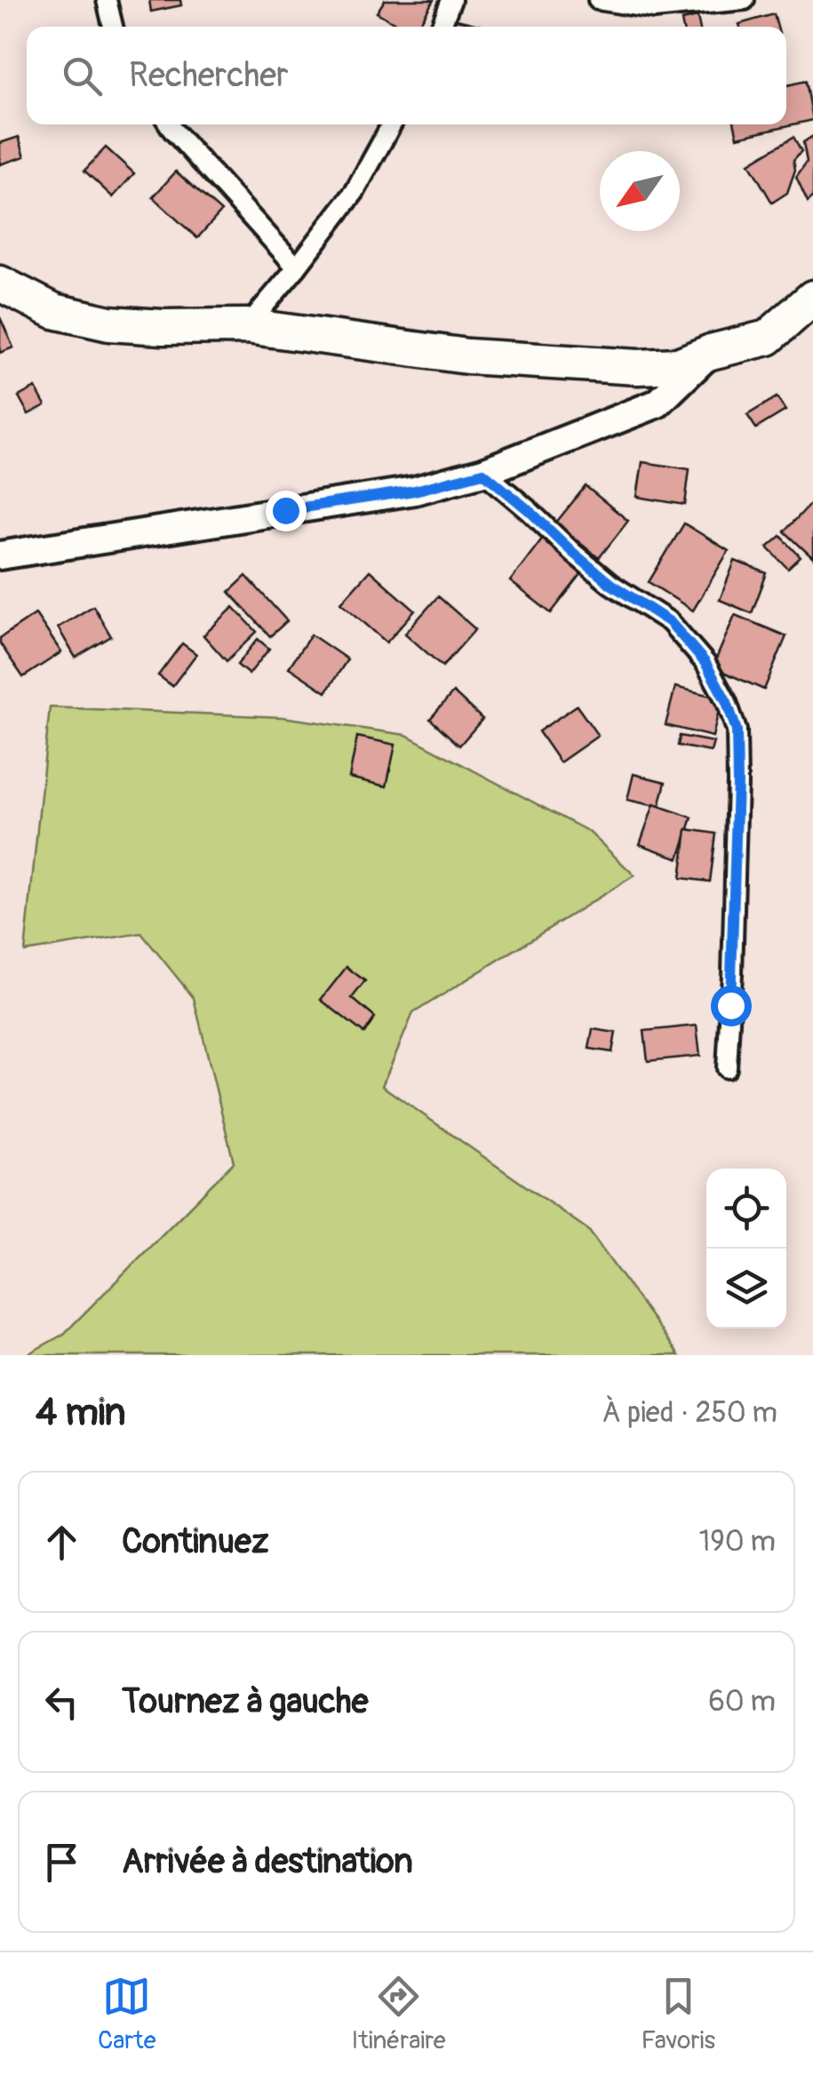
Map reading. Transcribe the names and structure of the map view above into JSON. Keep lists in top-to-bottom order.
{
  "north": "bottom left",
  "page": {
    "search": "Rechercher",
    "heading": ["4 min", "À pied · 250 m"],
    "list": [
      ["Continuez", "190 m"],
      ["Tournez à gauche", "60 m"],
      "Arrivée à destination"
    ],
    "nav": ["Carte", "Itinéraire", "Favoris"]
  }
}
